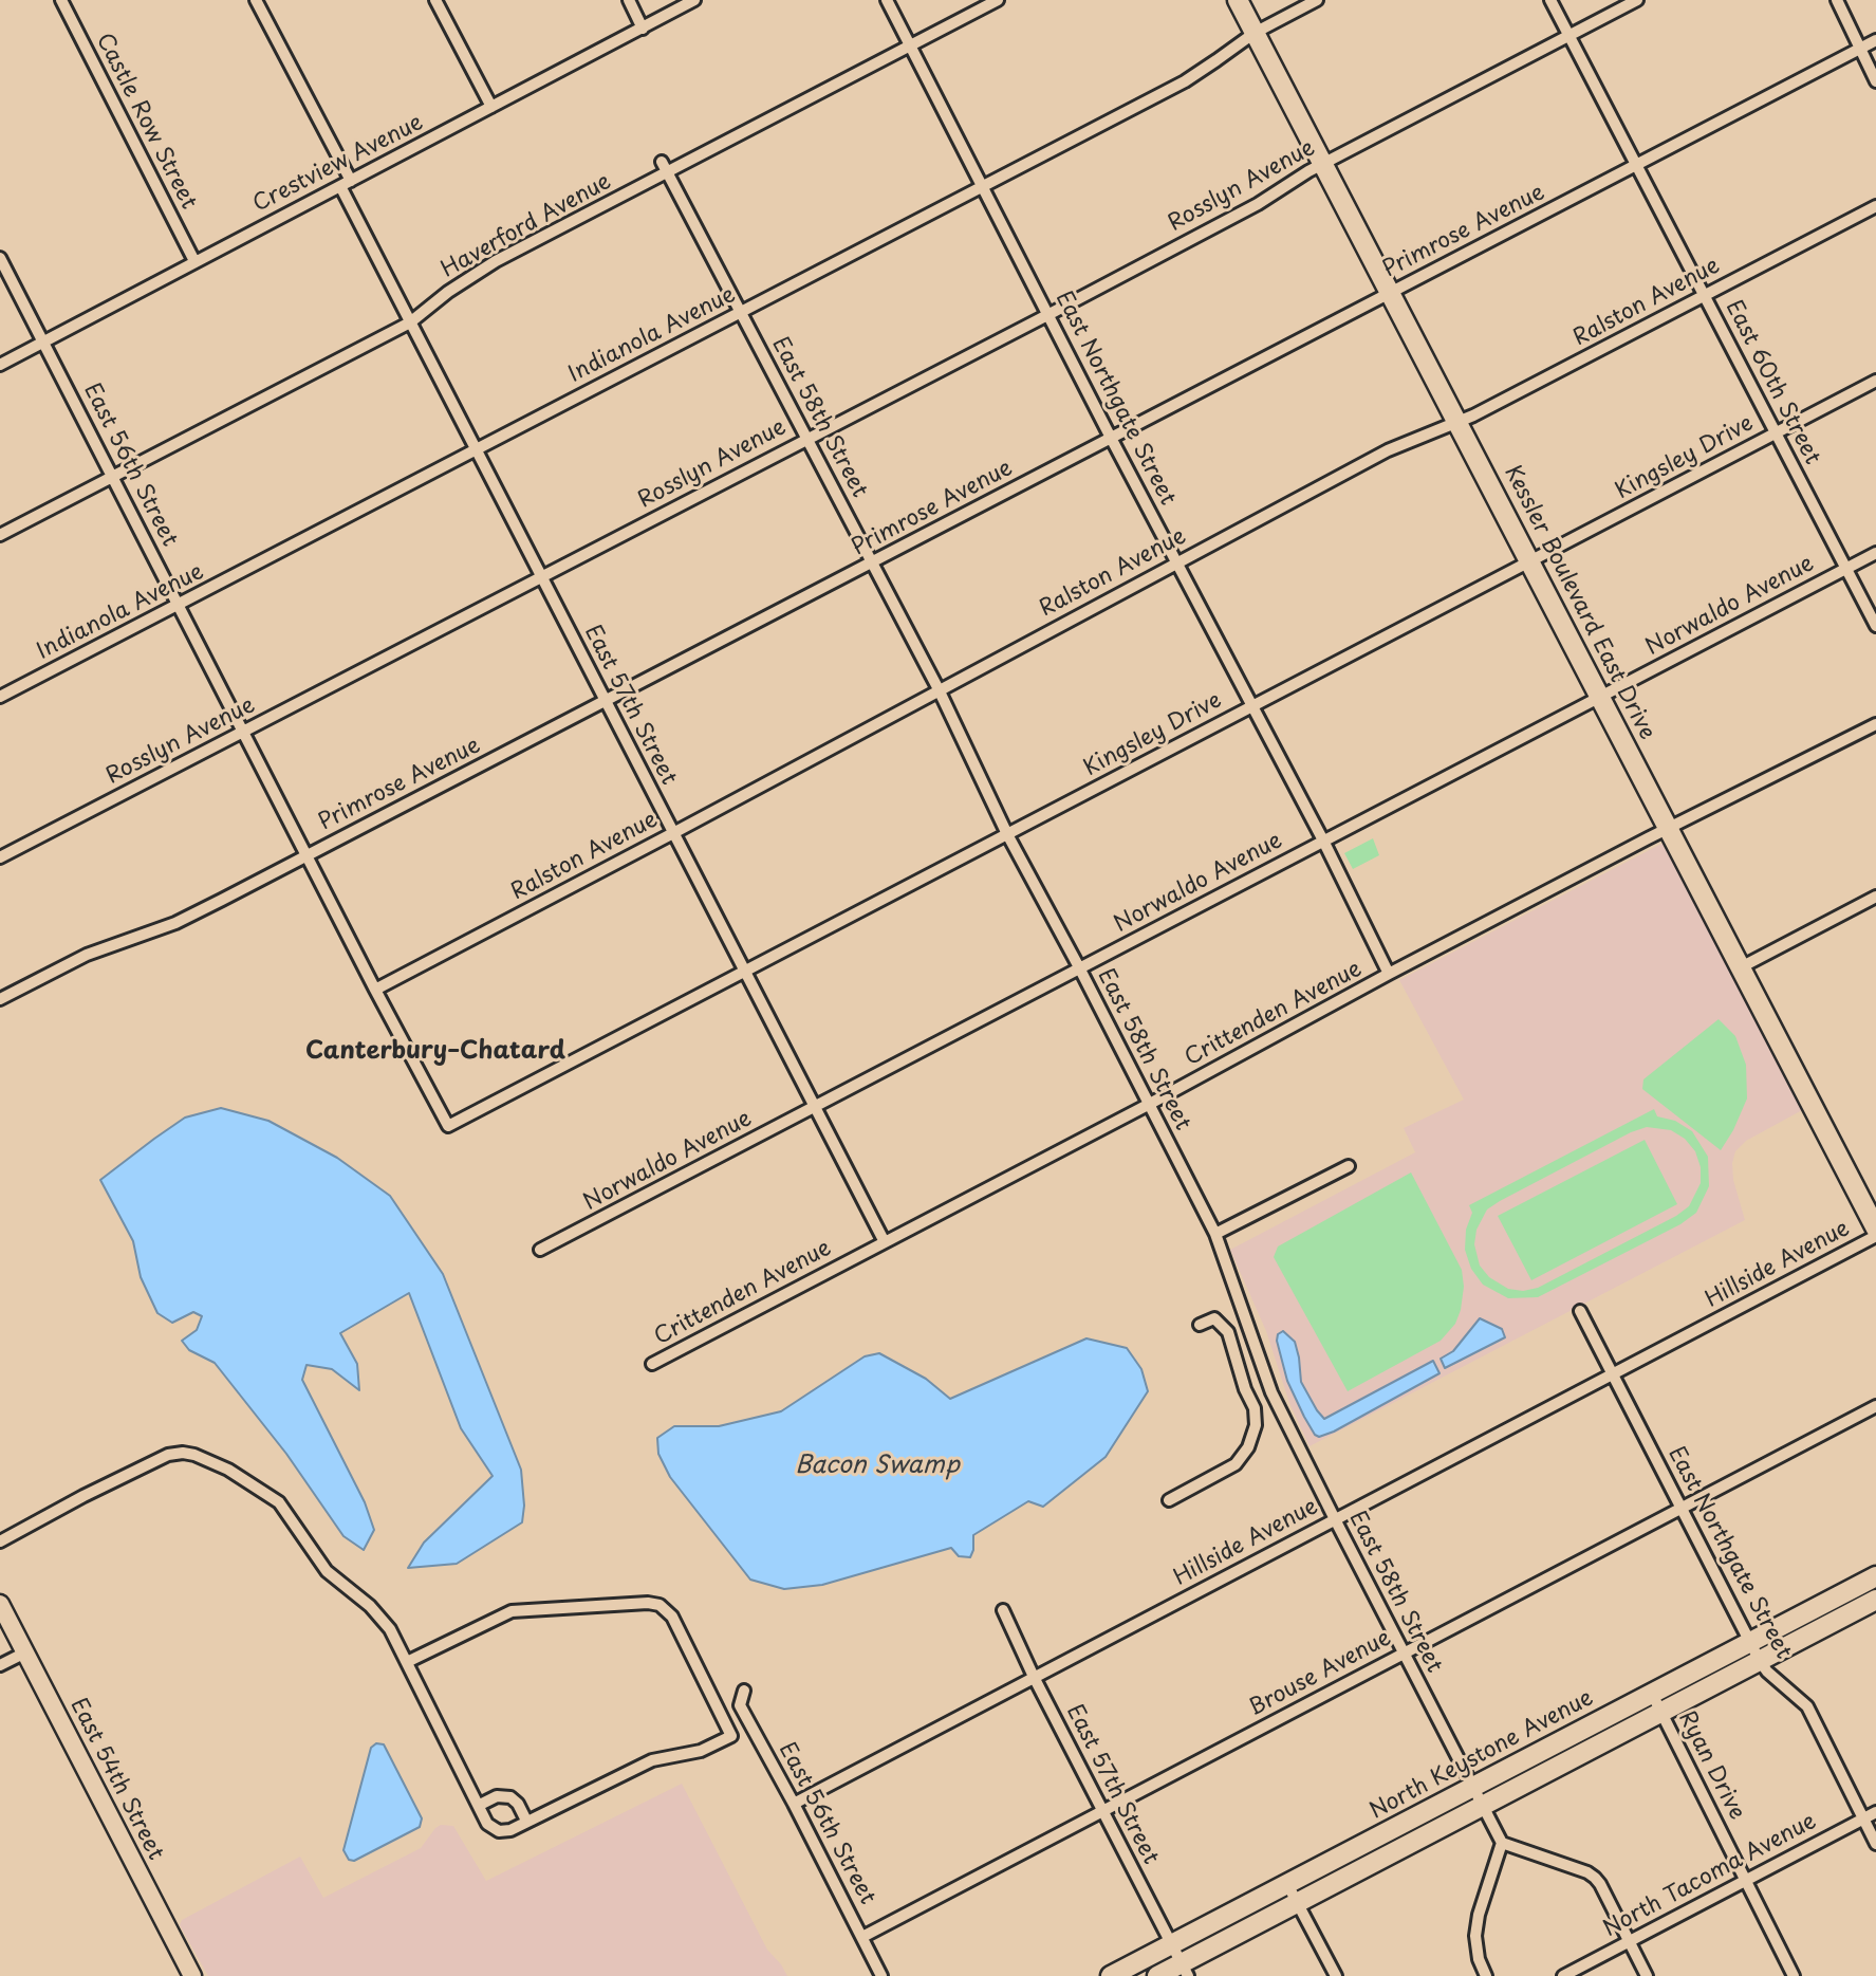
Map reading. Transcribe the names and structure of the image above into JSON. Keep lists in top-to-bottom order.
{
  "streets": {
    "main road": ["Kessler Boulevard East Drive", "North Keystone Avenue"],
    "street": [
      "Castle Row Street",
      "Crestview Avenue",
      "Rosslyn Avenue",
      "Haverford Avenue",
      "Primrose Avenue",
      "Ralston Avenue",
      "Indianola Avenue",
      "East 60th Street",
      "East Northgate Street",
      "East 58th Street",
      "Kingsley Drive",
      "East 56th Street",
      "Norwaldo Avenue",
      "East 57th Street",
      "Crittenden Avenue",
      "Hillside Avenue",
      "Brouse Avenue",
      "Ryan Drive",
      "East 54th Street",
      "North Tacoma Avenue"
    ]
  },
  "crossings": [
    ["Castle Row Street", "Crestview Avenue"],
    ["Crestview Avenue", "East 56th Street"],
    ["Crestview Avenue", "East 57th Street"],
    ["Rosslyn Avenue", "East 60th Street"],
    ["Rosslyn Avenue", "East Northgate Street"],
    ["Rosslyn Avenue", "East 58th Street"],
    ["Rosslyn Avenue", "East 56th Street"],
    ["Rosslyn Avenue", "Kessler Boulevard East Drive"],
    ["Rosslyn Avenue", "East 57th Street"],
    ["Haverford Avenue", "East Northgate Street"],
    ["Haverford Avenue", "East 58th Street"],
    ["Haverford Avenue", "East 56th Street"],
    ["Haverford Avenue", "East 57th Street"],
    ["Primrose Avenue", "East 60th Street"],
    ["Primrose Avenue", "East Northgate Street"],
    ["Primrose Avenue", "East 58th Street"],
    ["Primrose Avenue", "East 56th Street"],
    ["Primrose Avenue", "Kessler Boulevard East Drive"],
    ["Primrose Avenue", "East 57th Street"],
    ["Ralston Avenue", "East 60th Street"],
    ["Ralston Avenue", "East Northgate Street"],
    ["Ralston Avenue", "East 58th Street"],
    ["Ralston Avenue", "East 56th Street"],
    ["Ralston Avenue", "Kessler Boulevard East Drive"],
    ["Ralston Avenue", "East 57th Street"],
    ["Indianola Avenue", "East Northgate Street"],
    ["Indianola Avenue", "East 58th Street"],
    ["Indianola Avenue", "East 56th Street"],
    ["Indianola Avenue", "Kessler Boulevard East Drive"],
    ["Indianola Avenue", "East 57th Street"],
    ["East 60th Street", "Kingsley Drive"],
    ["East 60th Street", "Norwaldo Avenue"],
    ["East Northgate Street", "Kingsley Drive"],
    ["East Northgate Street", "Norwaldo Avenue"],
    ["East Northgate Street", "Crittenden Avenue"],
    ["East Northgate Street", "Hillside Avenue"],
    ["East Northgate Street", "Brouse Avenue"],
    ["East Northgate Street", "North Keystone Avenue"],
    ["East Northgate Street", "North Tacoma Avenue"],
    ["East 58th Street", "Kingsley Drive"],
    ["East 58th Street", "Norwaldo Avenue"],
    ["East 58th Street", "Crittenden Avenue"],
    ["East 58th Street", "Hillside Avenue"],
    ["East 58th Street", "Brouse Avenue"],
    ["East 58th Street", "North Keystone Avenue"],
    ["Kingsley Drive", "East 56th Street"],
    ["Kingsley Drive", "Kessler Boulevard East Drive"],
    ["Kingsley Drive", "East 57th Street"],
    ["East 56th Street", "Hillside Avenue"],
    ["East 56th Street", "Brouse Avenue"],
    ["Kessler Boulevard East Drive", "Norwaldo Avenue"],
    ["Kessler Boulevard East Drive", "Crittenden Avenue"],
    ["Norwaldo Avenue", "East 57th Street"],
    ["East 57th Street", "Crittenden Avenue"],
    ["East 57th Street", "Hillside Avenue"],
    ["East 57th Street", "Brouse Avenue"],
    ["East 57th Street", "North Keystone Avenue"],
    ["North Keystone Avenue", "Ryan Drive"],
    ["Ryan Drive", "North Tacoma Avenue"]
  ],
  "districts": ["Canterbury–Chatard"],
  "water": ["Bacon Swamp"]
}
